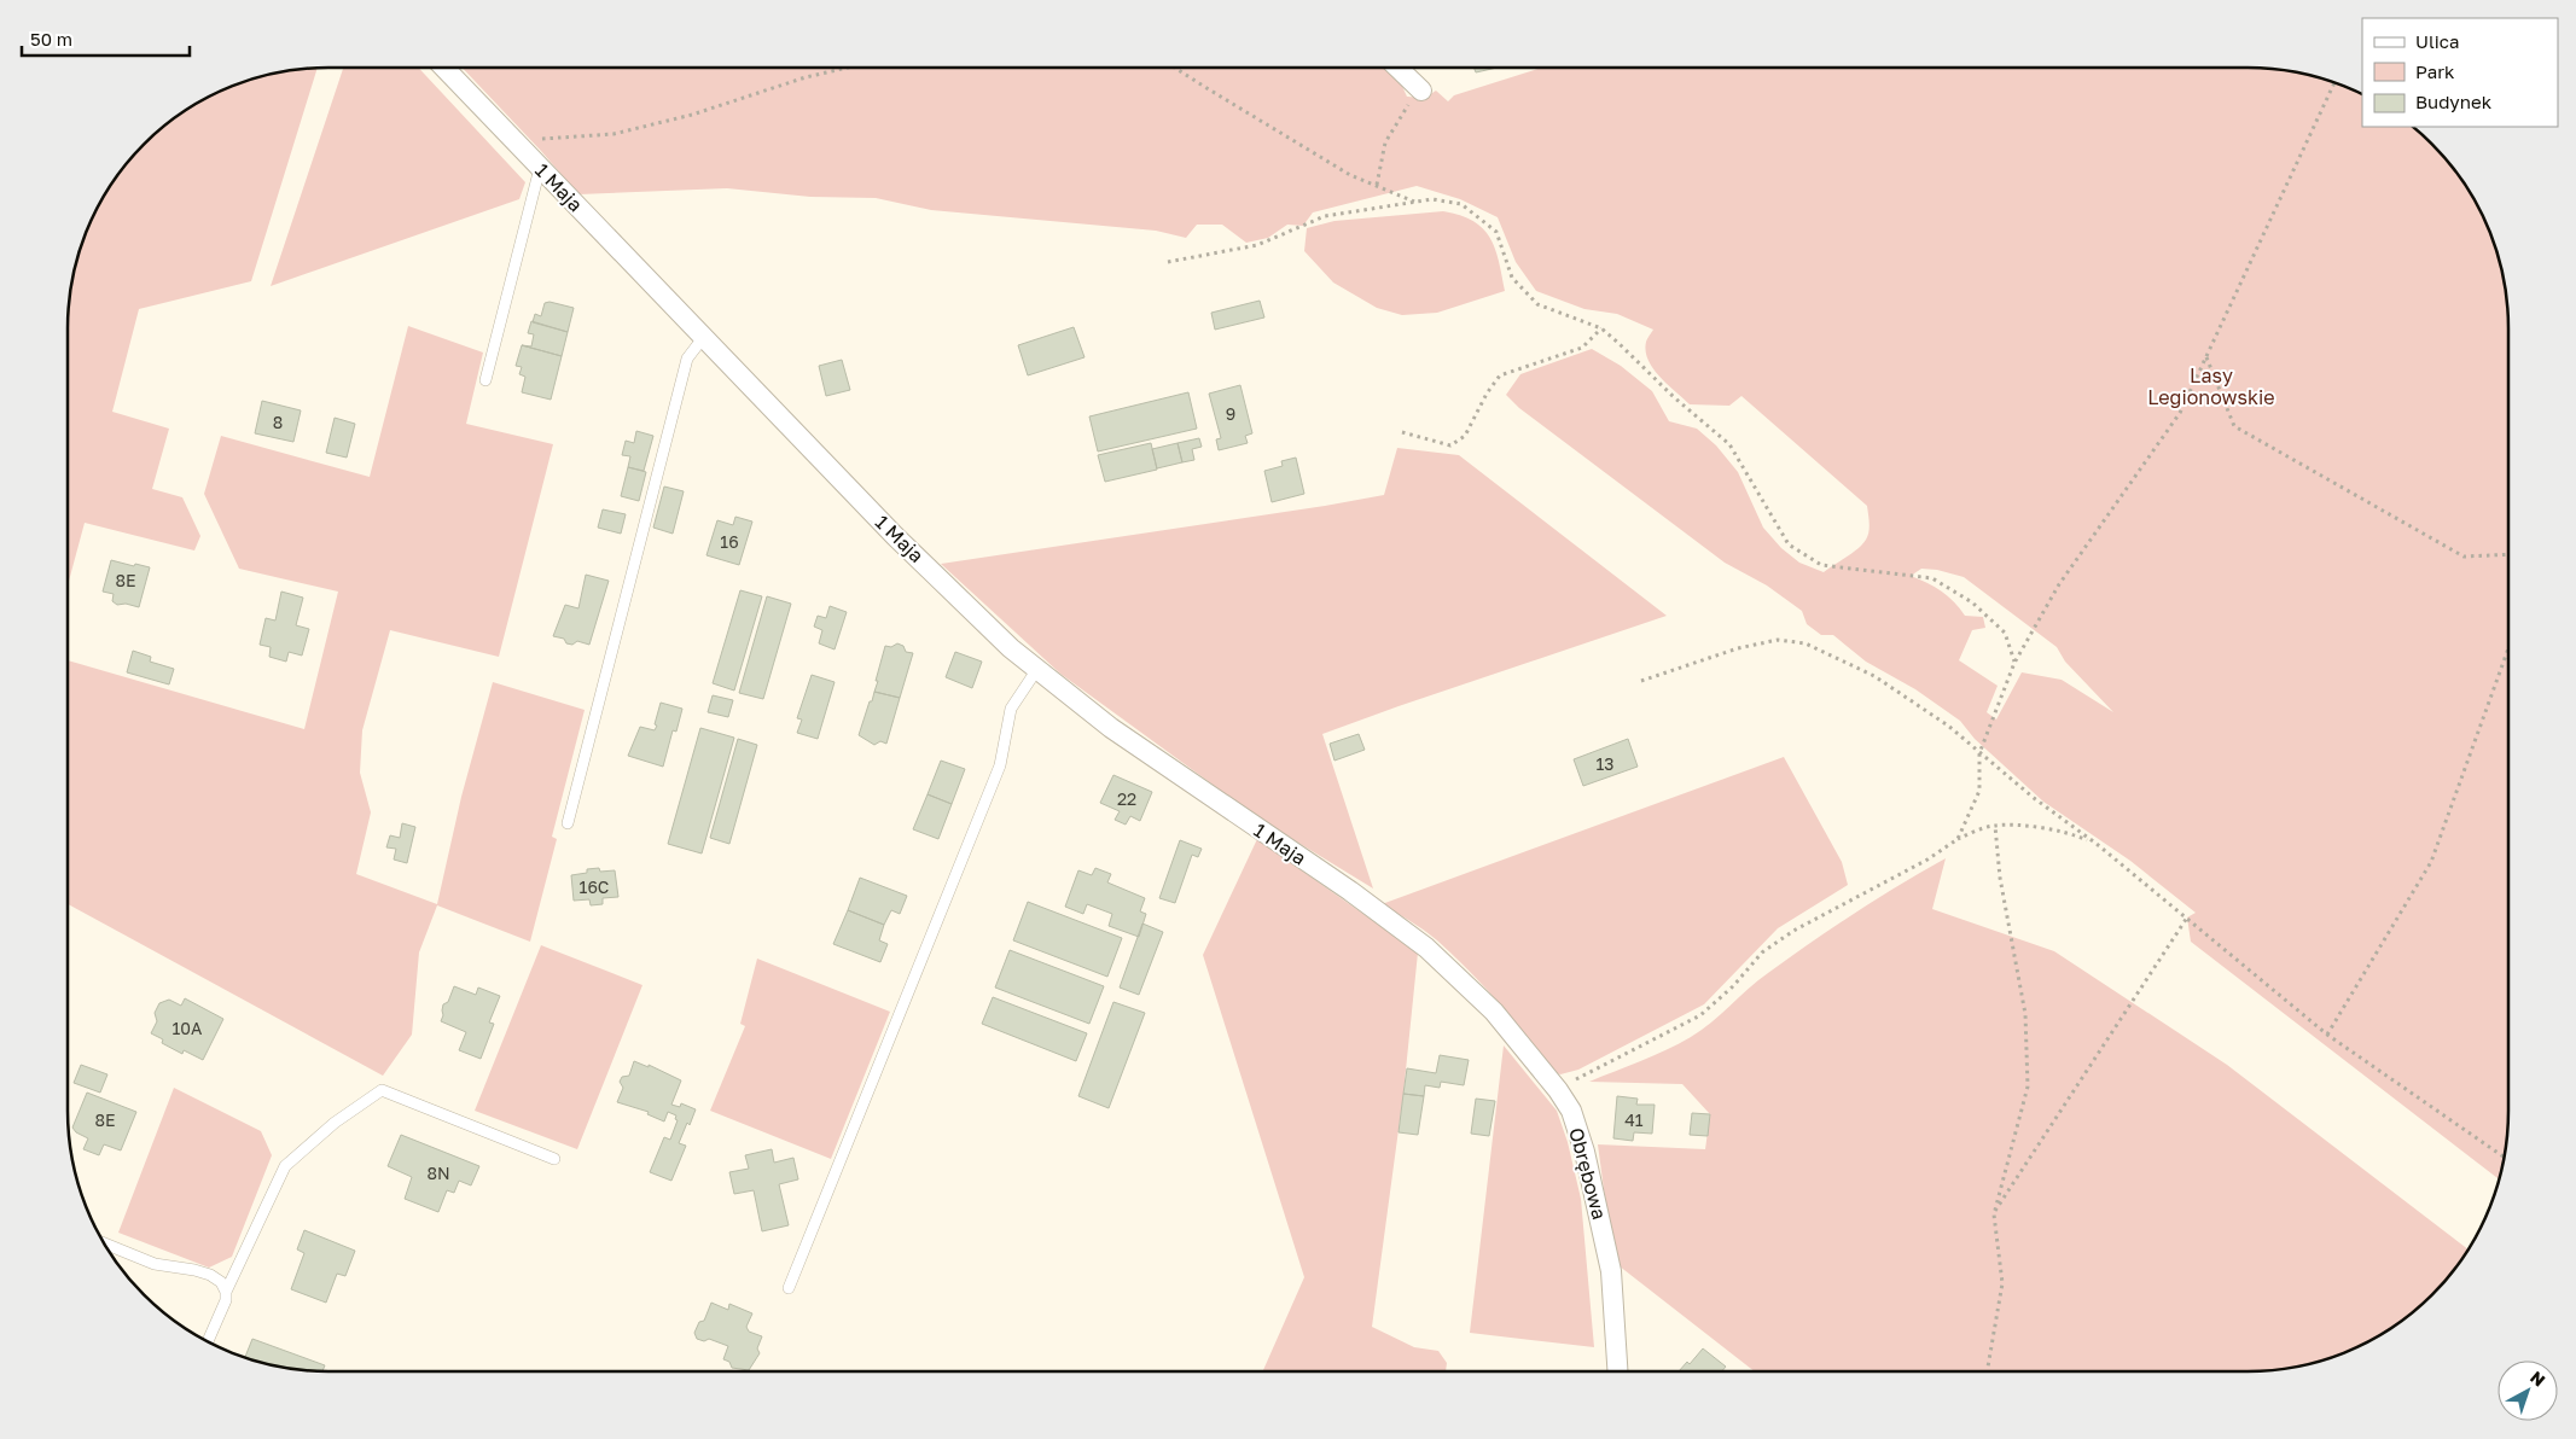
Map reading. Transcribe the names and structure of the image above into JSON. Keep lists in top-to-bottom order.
{
  "streets": {
    "street": ["1 Maja", "Obrębowa"]
  },
  "crossings": [
    ["1 Maja", "Obrębowa"]
  ],
  "parks": ["Lasy Legionowskie"],
  "house_numbers": [
    "9",
    "8",
    "16",
    "8E",
    "13",
    "22",
    "16C",
    "10A",
    "8E",
    "41",
    "8N"
  ],
  "legend": ["Ulica", "Park", "Budynek"],
  "scale_bar": "50 m",
  "north": "top right"
}
